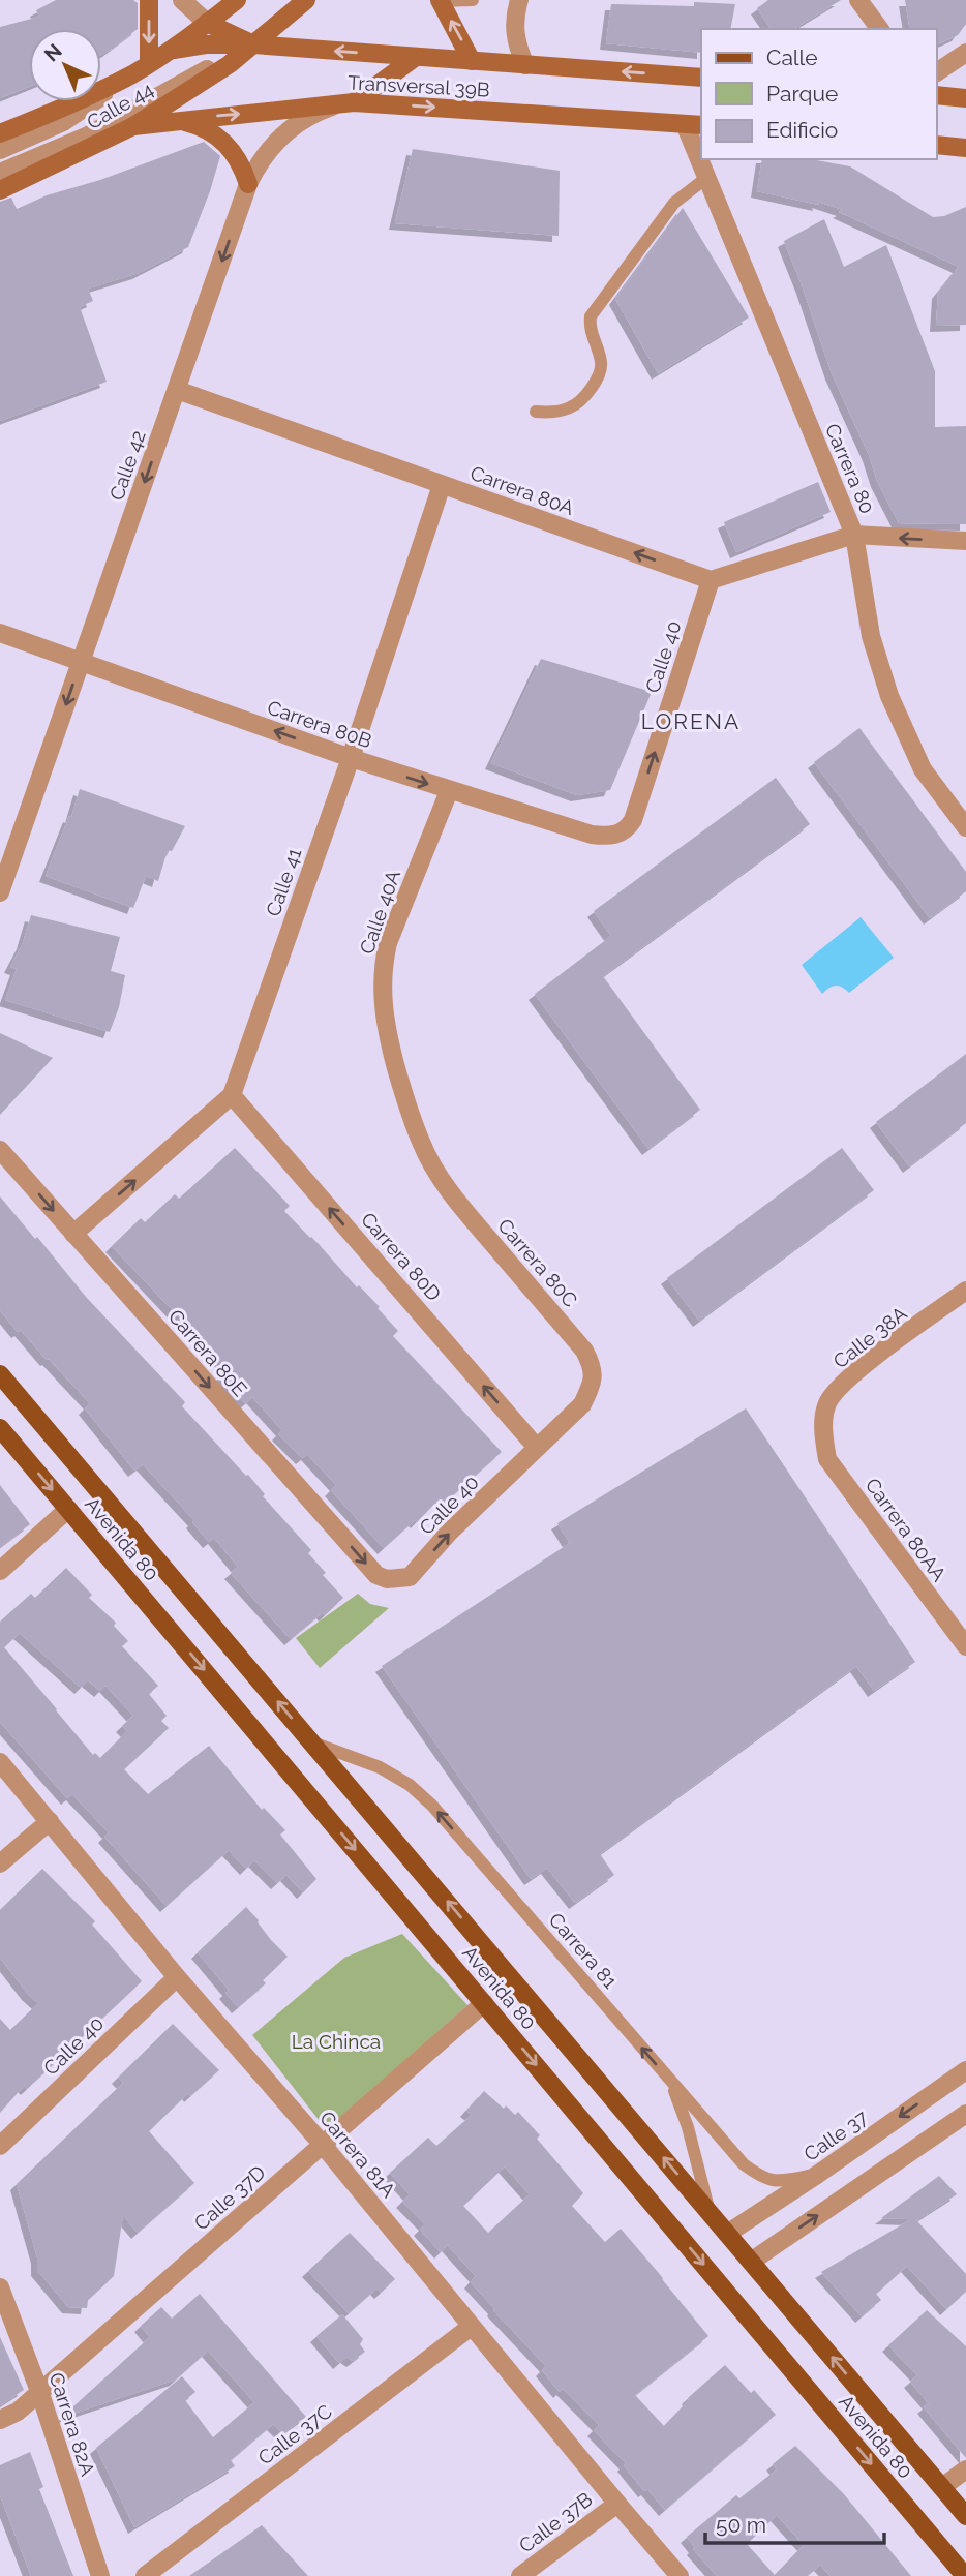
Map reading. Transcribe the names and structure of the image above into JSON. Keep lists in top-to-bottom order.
{
  "streets": {
    "main road": ["Transversal 39B", "Calle 44", "Avenida 80"],
    "street": [
      "Calle 42",
      "Carrera 80",
      "Carrera 80A",
      "Calle 40",
      "Carrera 80B",
      "Calle 41",
      "Calle 40A",
      "Carrera 80D",
      "Carrera 80C",
      "Calle 38A",
      "Carrera 80E",
      "Carrera 80AA",
      "Calle 37",
      "Carrera 81A",
      "Calle 37D",
      "Carrera 82A",
      "Calle 37C",
      "Calle 37B"
    ],
    "lane": ["Carrera 81"]
  },
  "crossings": [
    ["Transversal 39B", "Calle 44"],
    ["Transversal 39B", "Calle 42"],
    ["Transversal 39B", "Carrera 80"],
    ["Calle 42", "Carrera 80A"],
    ["Calle 42", "Carrera 80B"],
    ["Carrera 80A", "Calle 40"],
    ["Carrera 80A", "Calle 41"],
    ["Calle 40", "Carrera 80B"],
    ["Calle 40", "Carrera 80D"],
    ["Calle 40", "Carrera 80C"],
    ["Calle 40", "Carrera 80E"],
    ["Calle 40", "Carrera 81A"],
    ["Carrera 80B", "Calle 41"],
    ["Carrera 80B", "Calle 40A"],
    ["Calle 41", "Carrera 80D"],
    ["Calle 41", "Carrera 80E"],
    ["Calle 40A", "Carrera 80C"],
    ["Carrera 80D", "Carrera 80C"],
    ["Calle 38A", "Carrera 80AA"],
    ["Avenida 80", "Carrera 81"],
    ["Avenida 80", "Calle 37"],
    ["Avenida 80", "Calle 37D"],
    ["Carrera 81", "Calle 37"],
    ["Carrera 81A", "Calle 37D"],
    ["Carrera 81A", "Calle 37C"],
    ["Carrera 81A", "Calle 37B"],
    ["Calle 37D", "Carrera 82A"]
  ],
  "one_way": [
    "Calle 42",
    "Carrera 80A",
    "Calle 40",
    "Carrera 80D",
    "Carrera 80E",
    "Carrera 81"
  ],
  "districts": ["LORENA"],
  "parks": ["La Chinca"],
  "legend": ["Calle", "Parque", "Edificio"],
  "scale_bar": "50 m",
  "north": "top left"
}
